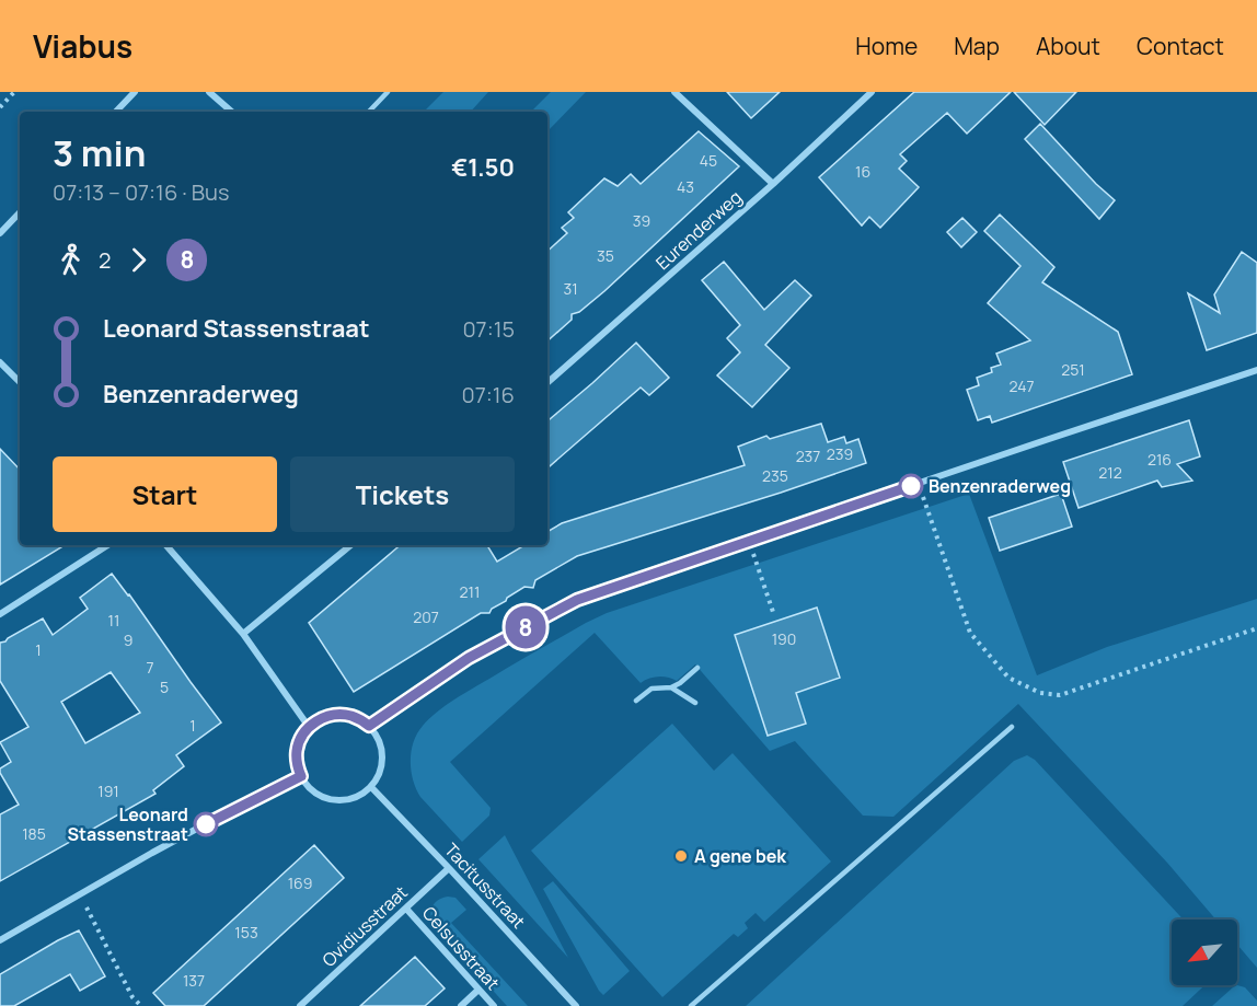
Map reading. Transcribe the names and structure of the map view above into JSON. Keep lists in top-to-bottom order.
{
  "streets": {
    "street": [
      "Eurenderweg",
      "Tacitusstraat",
      "Ovidiusstraat",
      "Celsusstraat"
    ]
  },
  "crossings": [
    ["Tacitusstraat", "Ovidiusstraat"],
    ["Ovidiusstraat", "Celsusstraat"]
  ],
  "places": ["Benzenraderweg", "Leonard Stassenstraat", "A gene bek"],
  "lines": ["bus line 8"],
  "house_numbers": [
    "45",
    "16",
    "43",
    "39",
    "35",
    "31",
    "251",
    "247",
    "239",
    "237",
    "216",
    "212",
    "235",
    "211",
    "207",
    "11",
    "190",
    "9",
    "1",
    "7",
    "5",
    "1",
    "191",
    "185",
    "169",
    "153",
    "137"
  ],
  "north": "bottom left",
  "page": {
    "header": "Viabus",
    "nav": [
      "Home",
      "Map",
      "About",
      "Contact"
    ],
    "on_map": "8",
    "heading": ["3 min", "07:13 – 07:16 · Bus", "€1.50"],
    "legs": ["2", "8"],
    "list": [
      {
        "name": "Leonard Stassenstraat",
        "value": "07:15"
      },
      {
        "name": "Benzenraderweg",
        "value": "07:16"
      }
    ],
    "buttons": ["Start", "Tickets"]
  }
}
